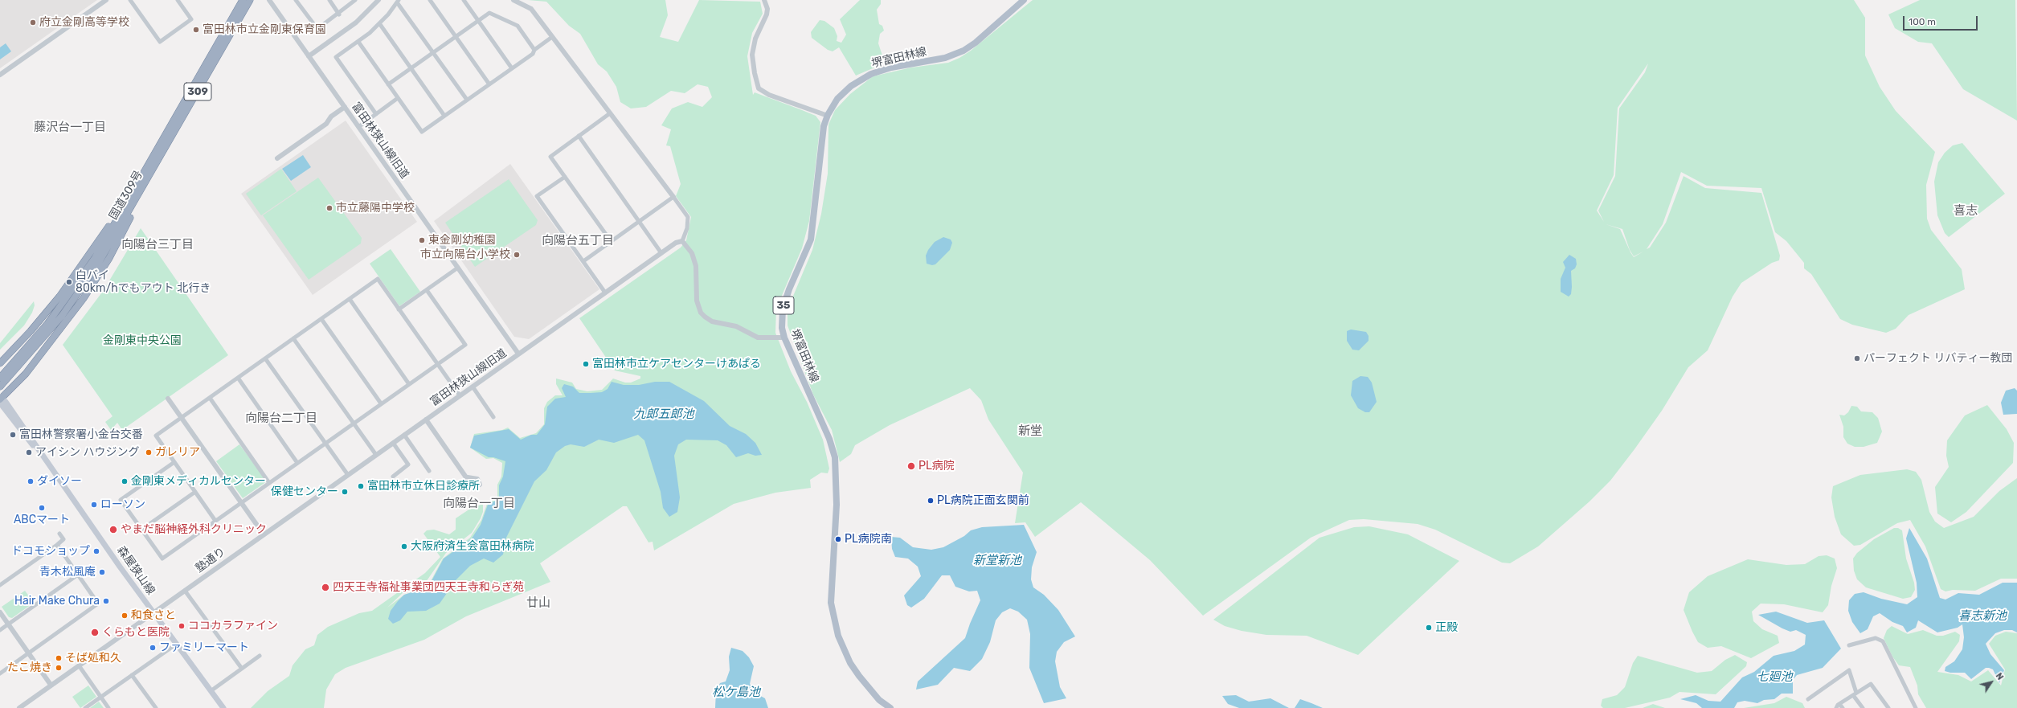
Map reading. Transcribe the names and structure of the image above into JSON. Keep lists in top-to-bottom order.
{
  "streets": {
    "highway": ["309", "国道309号"],
    "main road": ["堺富田林線", "35", "森屋狭山線"],
    "street": ["富田林狭山線旧道", "塾通り"]
  },
  "crossings": [
    ["309", "国道309号"],
    ["309", "森屋狭山線"],
    ["富田林狭山線旧道", "塾通り"]
  ],
  "districts": [
    "藤沢台一丁目",
    "喜志",
    "向陽台五丁目",
    "向陽台三丁目",
    "向陽台二丁目",
    "新堂",
    "向陽台一丁目",
    "廿山"
  ],
  "water": [
    "九郎五郎池",
    "新堂新池",
    "喜志新池",
    "七廻池",
    "松ケ島池"
  ],
  "parks": ["金剛東中央公園"],
  "places": [
    "府立金剛高等学校",
    "富田林市立金剛東保育園",
    "市立藤陽中学校",
    "東金剛幼稚園",
    "市立向陽台小学校",
    "白バイ 80km/hでもアウト 北行き",
    "パーフェクト リバティー教団",
    "富田林市立ケアセンターけあぱる",
    "富田林警察署小金台交番",
    "アイシン ハウジング",
    "ガレリア",
    "PL病院",
    "ダイソー",
    "金剛東メディカルセンター",
    "富田林市立休日診療所",
    "保健センター",
    "PL病院正面玄関前",
    "ローソン",
    "ABCマート",
    "やまだ脳神経外科クリニック",
    "PL病院南",
    "大阪府済生会富田林病院",
    "ドコモショップ",
    "青木松風庵",
    "四天王寺福祉事業団四天王寺和らぎ苑",
    "Hair Make Chura",
    "和食さと",
    "ココカラファイン",
    "正殿",
    "くらもと医院",
    "ファミリーマート",
    "そば処和久",
    "たこ焼き"
  ],
  "scale_bar": "100 m",
  "north": "top right"
}
